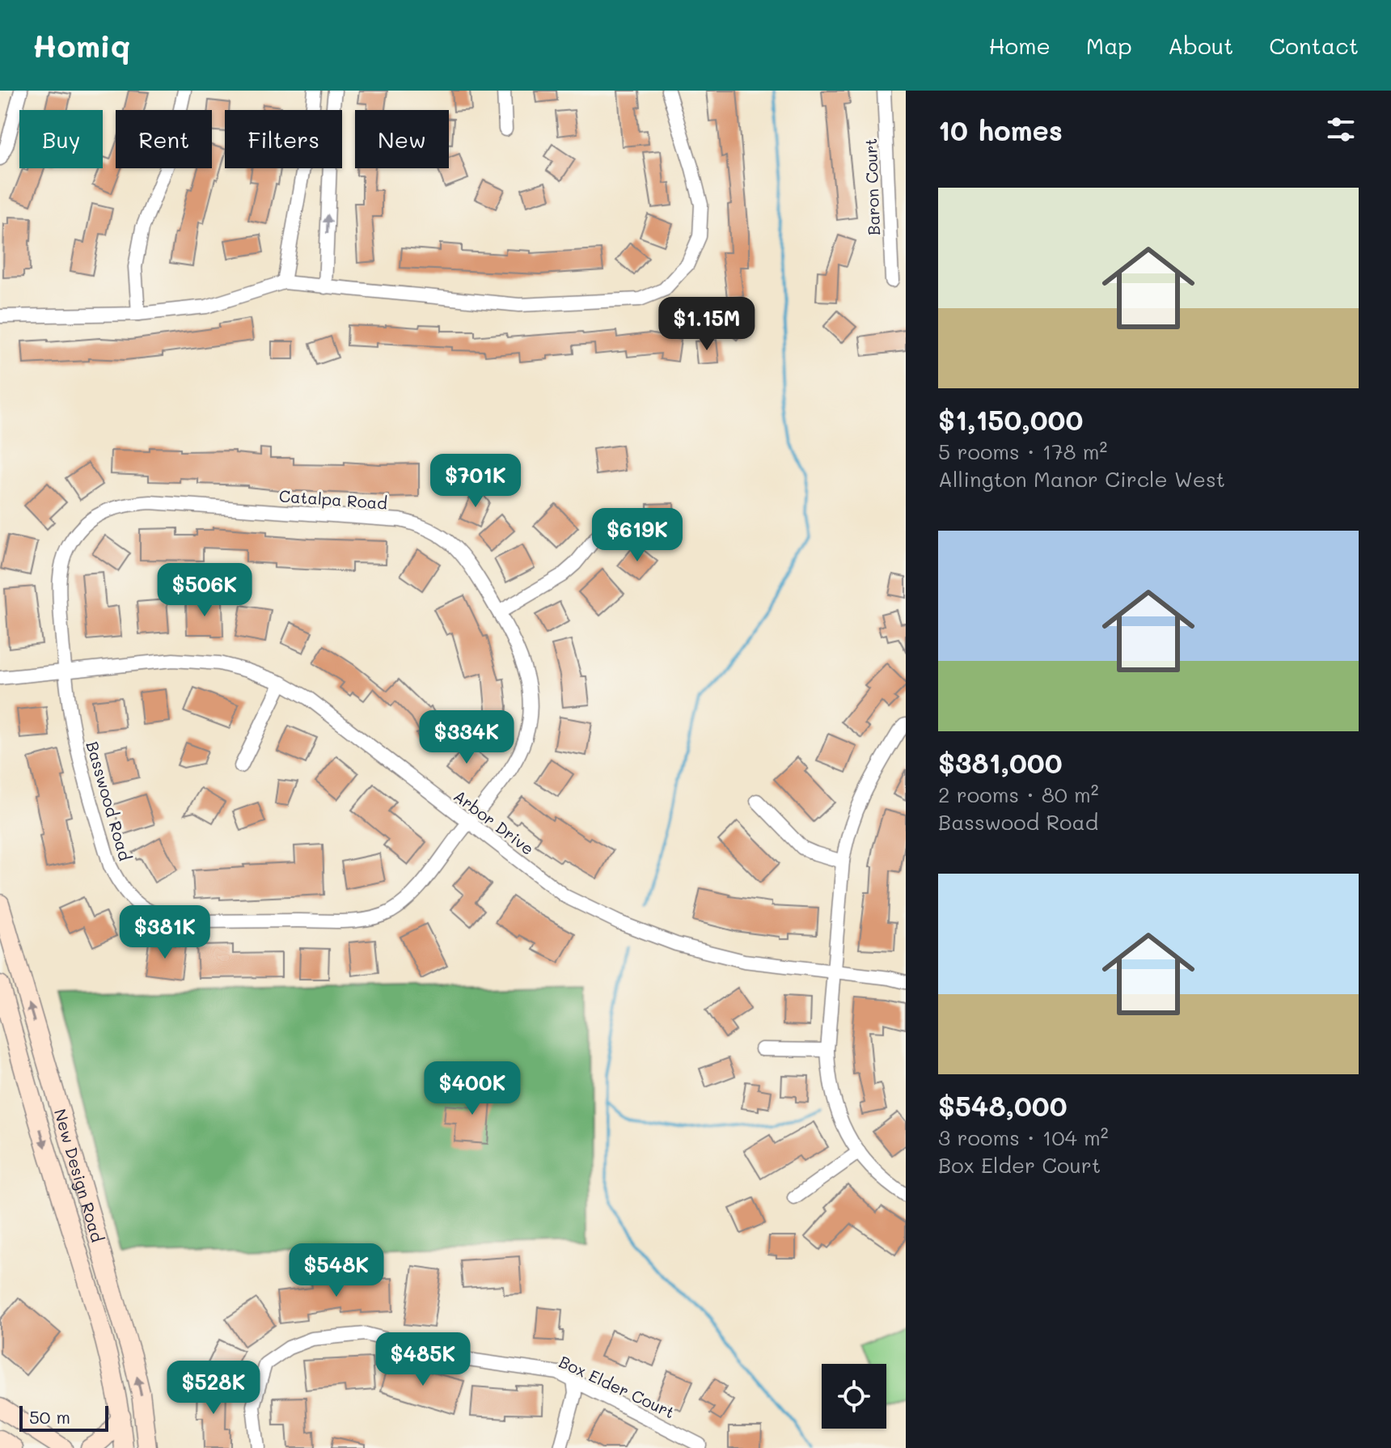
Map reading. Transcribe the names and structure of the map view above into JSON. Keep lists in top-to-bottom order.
{
  "streets": {
    "main road": ["New Design Road"],
    "street": [
      "Baron Court",
      "Catalpa Road",
      "Basswood Road",
      "Arbor Drive",
      "Box Elder Court"
    ]
  },
  "crossings": [
    ["Catalpa Road", "Basswood Road"],
    ["Catalpa Road", "Arbor Drive"],
    ["Basswood Road", "Arbor Drive"]
  ],
  "scale_bar": "50 m",
  "page": {
    "header": "Homiq",
    "nav": [
      "Home",
      "Map",
      "About",
      "Contact"
    ],
    "heading": "10 homes",
    "chip": [
      "Buy",
      "Rent",
      "Filters",
      "New"
    ],
    "list": [
      {
        "name": "$1,150,000",
        "note": "5 rooms · 178 m² · Allington Manor Circle West"
      },
      {
        "name": "$381,000",
        "note": "2 rooms · 80 m² · Basswood Road"
      },
      {
        "name": "$548,000",
        "note": "3 rooms · 104 m² · Box Elder Court"
      }
    ],
    "price": [
      "$1.15M",
      "$701K",
      "$619K",
      "$506K",
      "$334K",
      "$381K",
      "$400K",
      "$548K",
      "$485K",
      "$528K"
    ],
    "scale": "50 m"
  }
}
